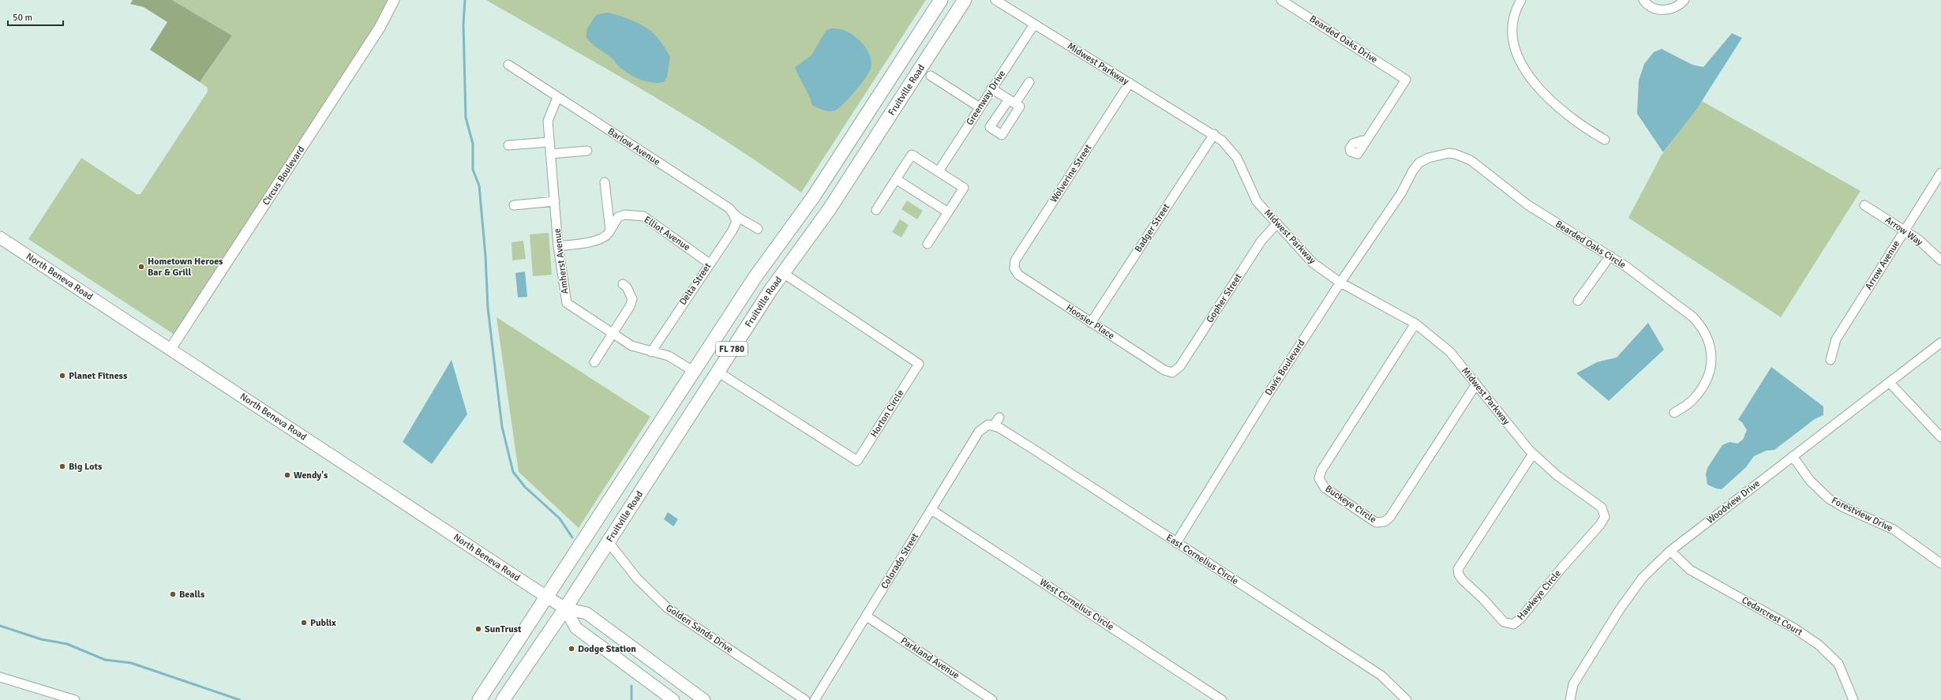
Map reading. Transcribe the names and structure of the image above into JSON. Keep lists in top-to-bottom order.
{
  "streets": {
    "main road": ["Fruitville Road", "North Beneva Road", "FL 780"],
    "street": [
      "Bearded Oaks Drive",
      "Midwest Parkway",
      "Greenway Drive",
      "Barlow Avenue",
      "Wolverine Street",
      "Circus Boulevard",
      "Badger Street",
      "Arrow Way",
      "Elliot Avenue",
      "Bearded Oaks Circle",
      "Amherst Avenue",
      "Arrow Avenue",
      "Delta Street",
      "Gopher Street",
      "Hoosier Place",
      "Davis Boulevard",
      "Horton Circle",
      "Woodview Drive",
      "Buckeye Circle",
      "Forestview Drive",
      "East Cornelius Circle",
      "Colorado Street",
      "Hawkeye Circle",
      "West Cornelius Circle",
      "Cedarcrest Court",
      "Golden Sands Drive",
      "Parkland Avenue"
    ]
  },
  "crossings": [
    ["Midwest Parkway", "Greenway Drive"],
    ["Midwest Parkway", "Wolverine Street"],
    ["Midwest Parkway", "Badger Street"],
    ["Midwest Parkway", "Gopher Street"],
    ["Midwest Parkway", "Davis Boulevard"],
    ["Midwest Parkway", "Buckeye Circle"],
    ["Midwest Parkway", "Hawkeye Circle"],
    ["Fruitville Road", "Amherst Avenue"],
    ["Fruitville Road", "North Beneva Road"],
    ["Fruitville Road", "Horton Circle"],
    ["Fruitville Road", "Golden Sands Drive"],
    ["Barlow Avenue", "Amherst Avenue"],
    ["Barlow Avenue", "Delta Street"],
    ["Wolverine Street", "Hoosier Place"],
    ["Circus Boulevard", "North Beneva Road"],
    ["Badger Street", "Hoosier Place"],
    ["Arrow Way", "Arrow Avenue"],
    ["Elliot Avenue", "Delta Street"],
    ["Bearded Oaks Circle", "Davis Boulevard"],
    ["Amherst Avenue", "Delta Street"],
    ["Gopher Street", "Hoosier Place"],
    ["Davis Boulevard", "East Cornelius Circle"],
    ["Woodview Drive", "Forestview Drive"],
    ["Woodview Drive", "Cedarcrest Court"],
    ["East Cornelius Circle", "Colorado Street"],
    ["Colorado Street", "West Cornelius Circle"],
    ["Colorado Street", "Parkland Avenue"]
  ],
  "places": [
    "Hometown Heroes Bar & Grill",
    "Planet Fitness",
    "Big Lots",
    "Wendy's",
    "Bealls",
    "Publix",
    "SunTrust",
    "Dodge Station"
  ],
  "scale_bar": "50 m"
}
